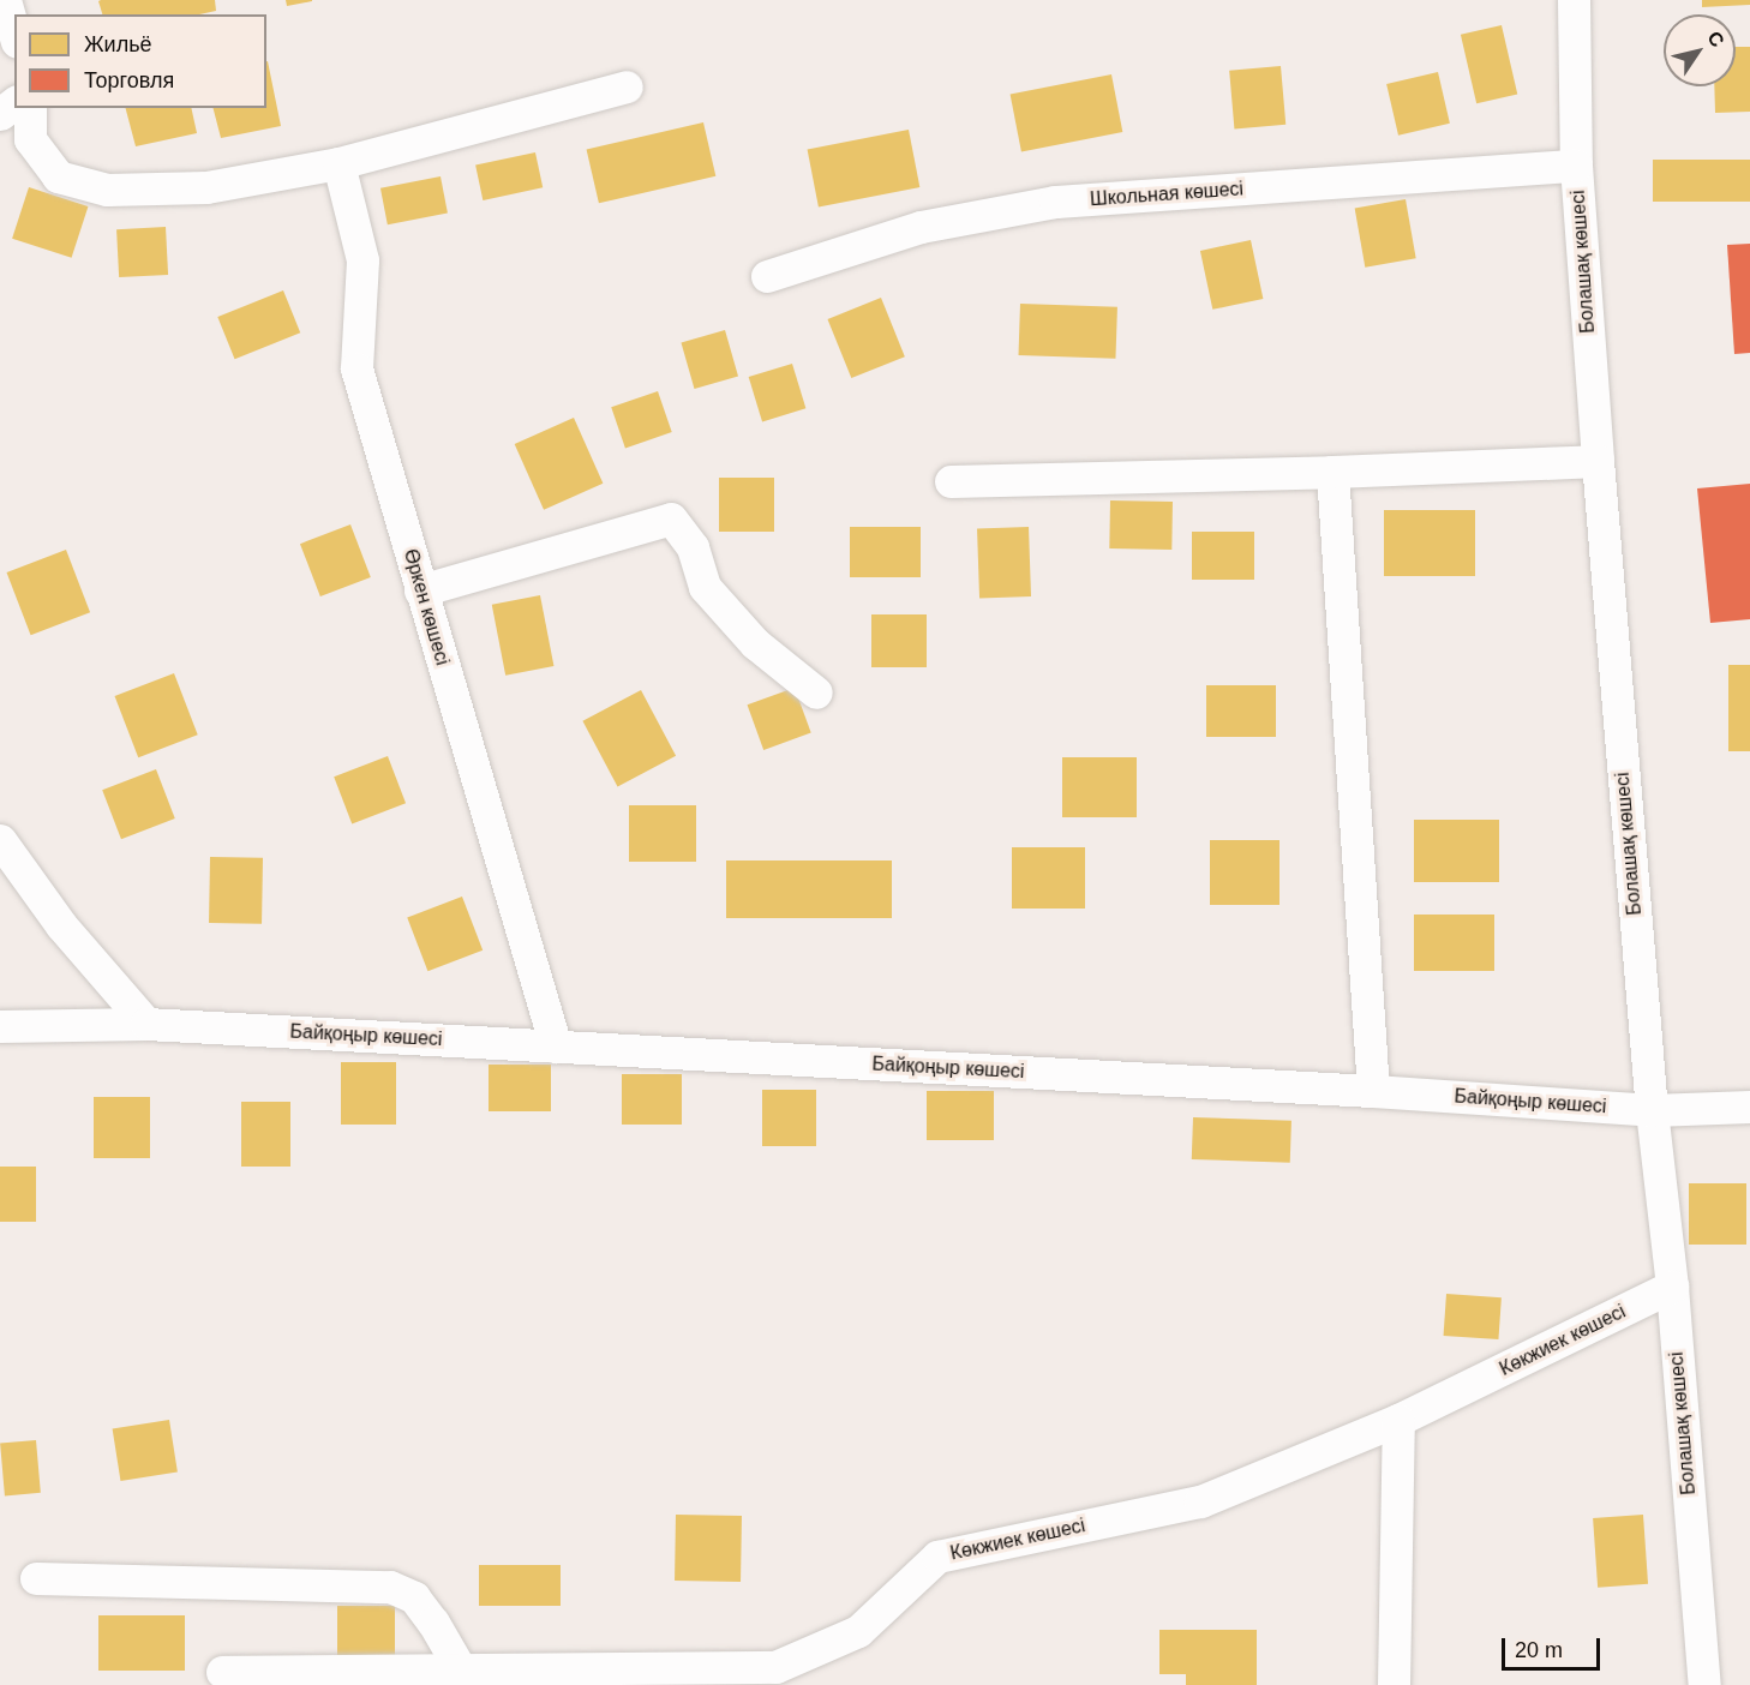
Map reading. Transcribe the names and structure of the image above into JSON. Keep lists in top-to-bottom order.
{
  "streets": {
    "street": [
      "Школьная көшесі",
      "Болашақ көшесі",
      "Өркен көшесі",
      "Байқоңыр көшесі",
      "Көкжиек көшесі"
    ]
  },
  "crossings": [
    ["Школьная көшесі", "Болашақ көшесі"],
    ["Болашақ көшесі", "Байқоңыр көшесі"],
    ["Болашақ көшесі", "Көкжиек көшесі"],
    ["Өркен көшесі", "Байқоңыр көшесі"]
  ],
  "legend": ["Жильё", "Торговля"],
  "scale_bar": "20 m",
  "north": "top right"
}
